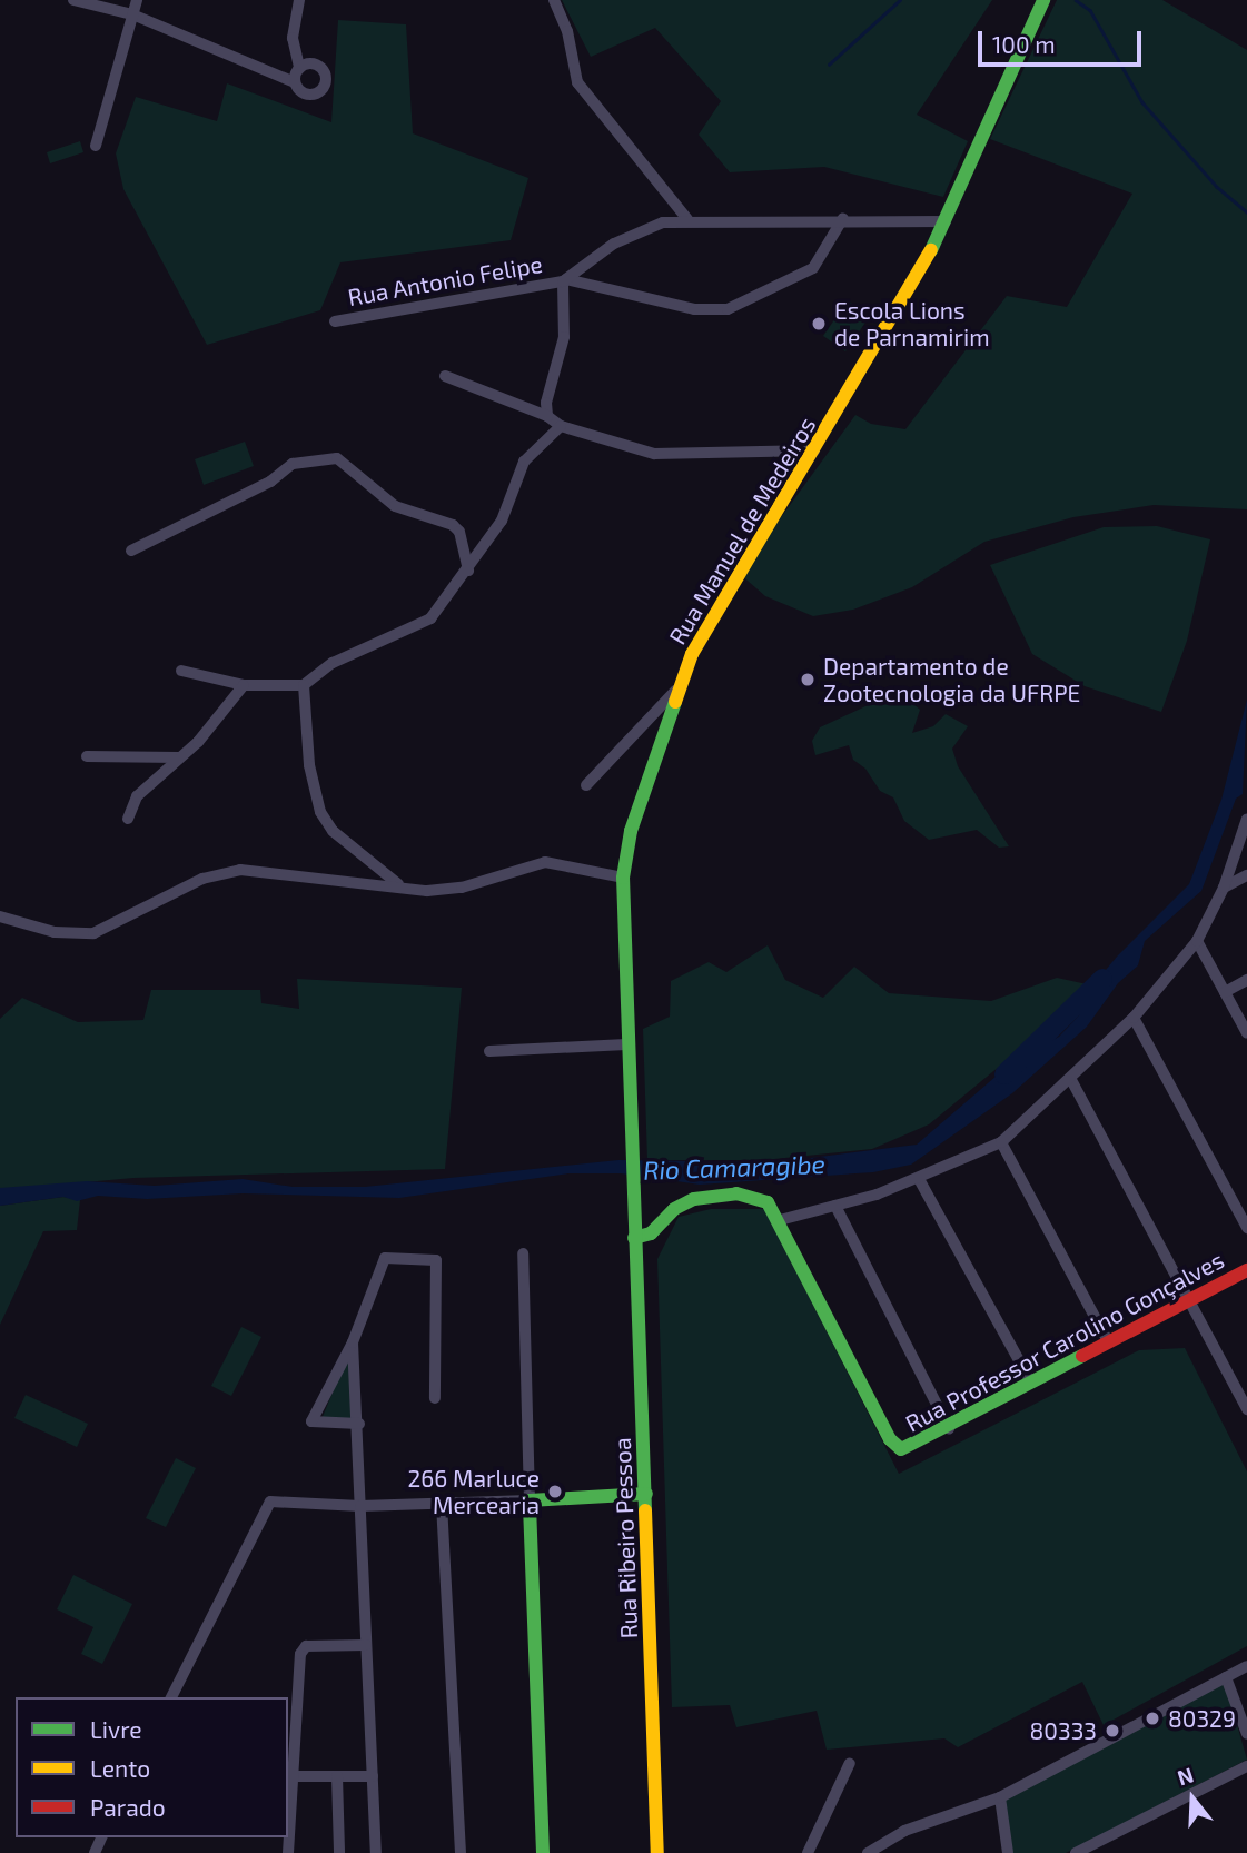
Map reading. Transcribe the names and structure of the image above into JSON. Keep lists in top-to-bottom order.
{
  "streets": {
    "main road": ["Rua Manuel de Medeiros", "Rua Professor Carolino Gonçalves", "Rua Ribeiro Pessoa"],
    "street": ["Rua Antonio Felipe"]
  },
  "crossings": [
    ["Rua Manuel de Medeiros", "Rua Ribeiro Pessoa"]
  ],
  "water": ["Rio Camaragibe"],
  "places": [
    "Escola Lions de Parnamirim",
    "Departamento de Zootecnologia da UFRPE",
    "266 Marluce Mercearia",
    "80329",
    "80333"
  ],
  "legend": ["Livre", "Lento", "Parado"],
  "scale_bar": "100 m",
  "north": "top"
}
